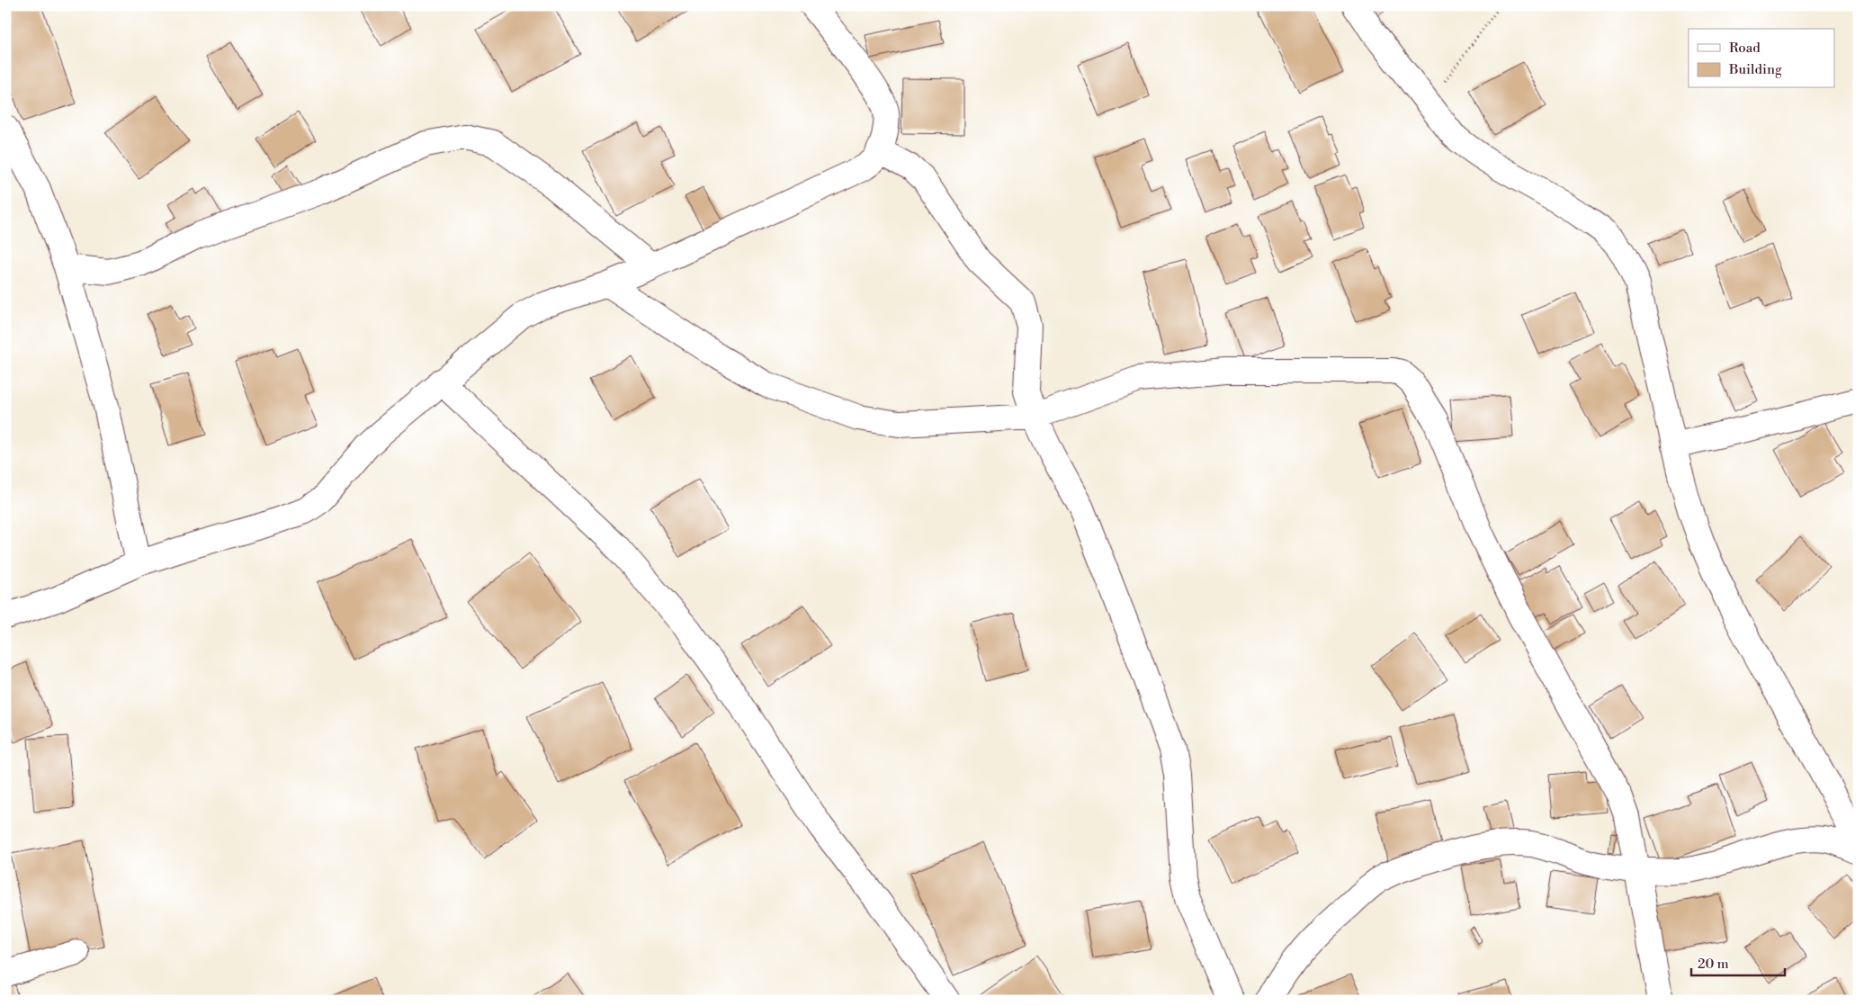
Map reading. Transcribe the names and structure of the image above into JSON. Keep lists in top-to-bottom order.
{
  "legend": ["Road", "Building"],
  "scale_bar": "20 m"
}
